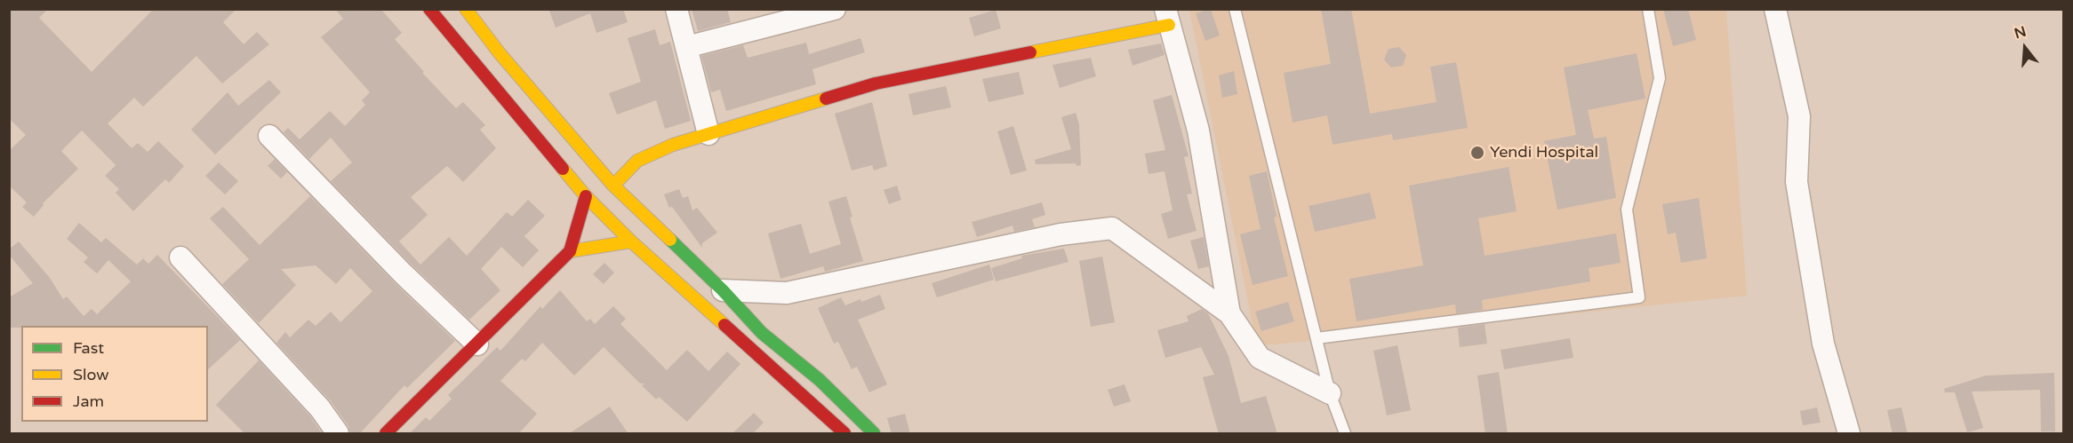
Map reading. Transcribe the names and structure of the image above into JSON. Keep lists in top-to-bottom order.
{
  "places": ["Yendi Hospital"],
  "legend": ["Fast", "Slow", "Jam"],
  "north": "top"
}
